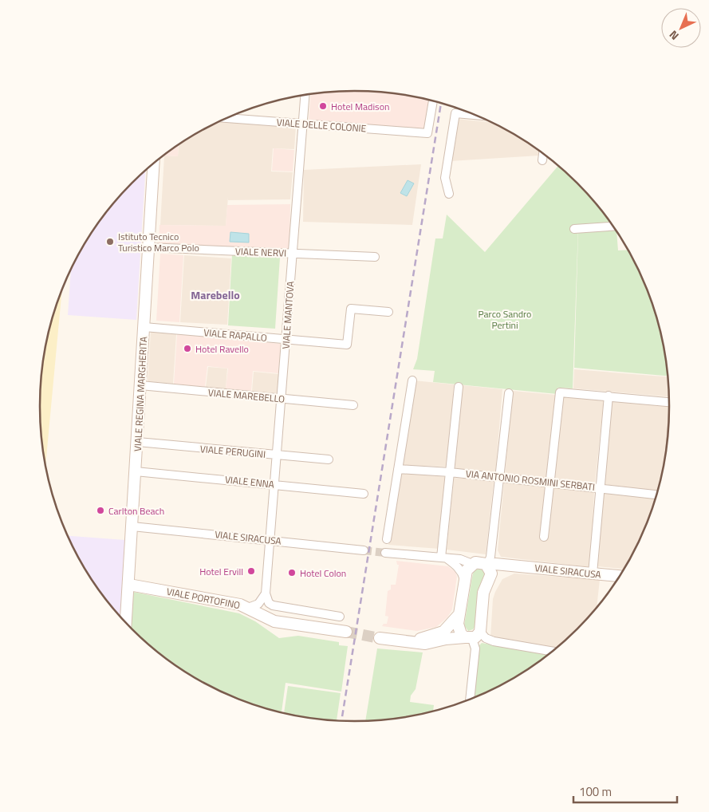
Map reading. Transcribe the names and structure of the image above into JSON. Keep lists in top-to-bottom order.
{
  "streets": {
    "street": [
      "VIALE DELLE COLONIE",
      "VIALE NERVI",
      "VIALE MANTOVA",
      "VIALE RAPALLO",
      "VIALE REGINA MARGHERITA",
      "VIALE MAREBELLO",
      "VIALE PERUGINI",
      "VIA ANTONIO ROSMINI SERBATI",
      "VIALE ENNA",
      "VIALE SIRACUSA",
      "VIALE PORTOFINO"
    ]
  },
  "crossings": [
    ["VIALE DELLE COLONIE", "VIALE MANTOVA"],
    ["VIALE NERVI", "VIALE MANTOVA"],
    ["VIALE NERVI", "VIALE REGINA MARGHERITA"],
    ["VIALE MANTOVA", "VIALE RAPALLO"],
    ["VIALE MANTOVA", "VIALE MAREBELLO"],
    ["VIALE MANTOVA", "VIALE PERUGINI"],
    ["VIALE MANTOVA", "VIALE ENNA"],
    ["VIALE MANTOVA", "VIALE SIRACUSA"],
    ["VIALE RAPALLO", "VIALE REGINA MARGHERITA"],
    ["VIALE REGINA MARGHERITA", "VIALE MAREBELLO"],
    ["VIALE REGINA MARGHERITA", "VIALE PERUGINI"],
    ["VIALE REGINA MARGHERITA", "VIALE ENNA"],
    ["VIALE REGINA MARGHERITA", "VIALE SIRACUSA"],
    ["VIALE REGINA MARGHERITA", "VIALE PORTOFINO"]
  ],
  "districts": ["Marebello"],
  "parks": ["Parco Sandro Pertini"],
  "places": [
    "Hotel Madison",
    "Istituto Tecnico Turistico Marco Polo",
    "Hotel Ravello",
    "Carlton Beach",
    "Hotel Ervill",
    "Hotel Colon"
  ],
  "scale_bar": "100 m",
  "north": "bottom left"
}
